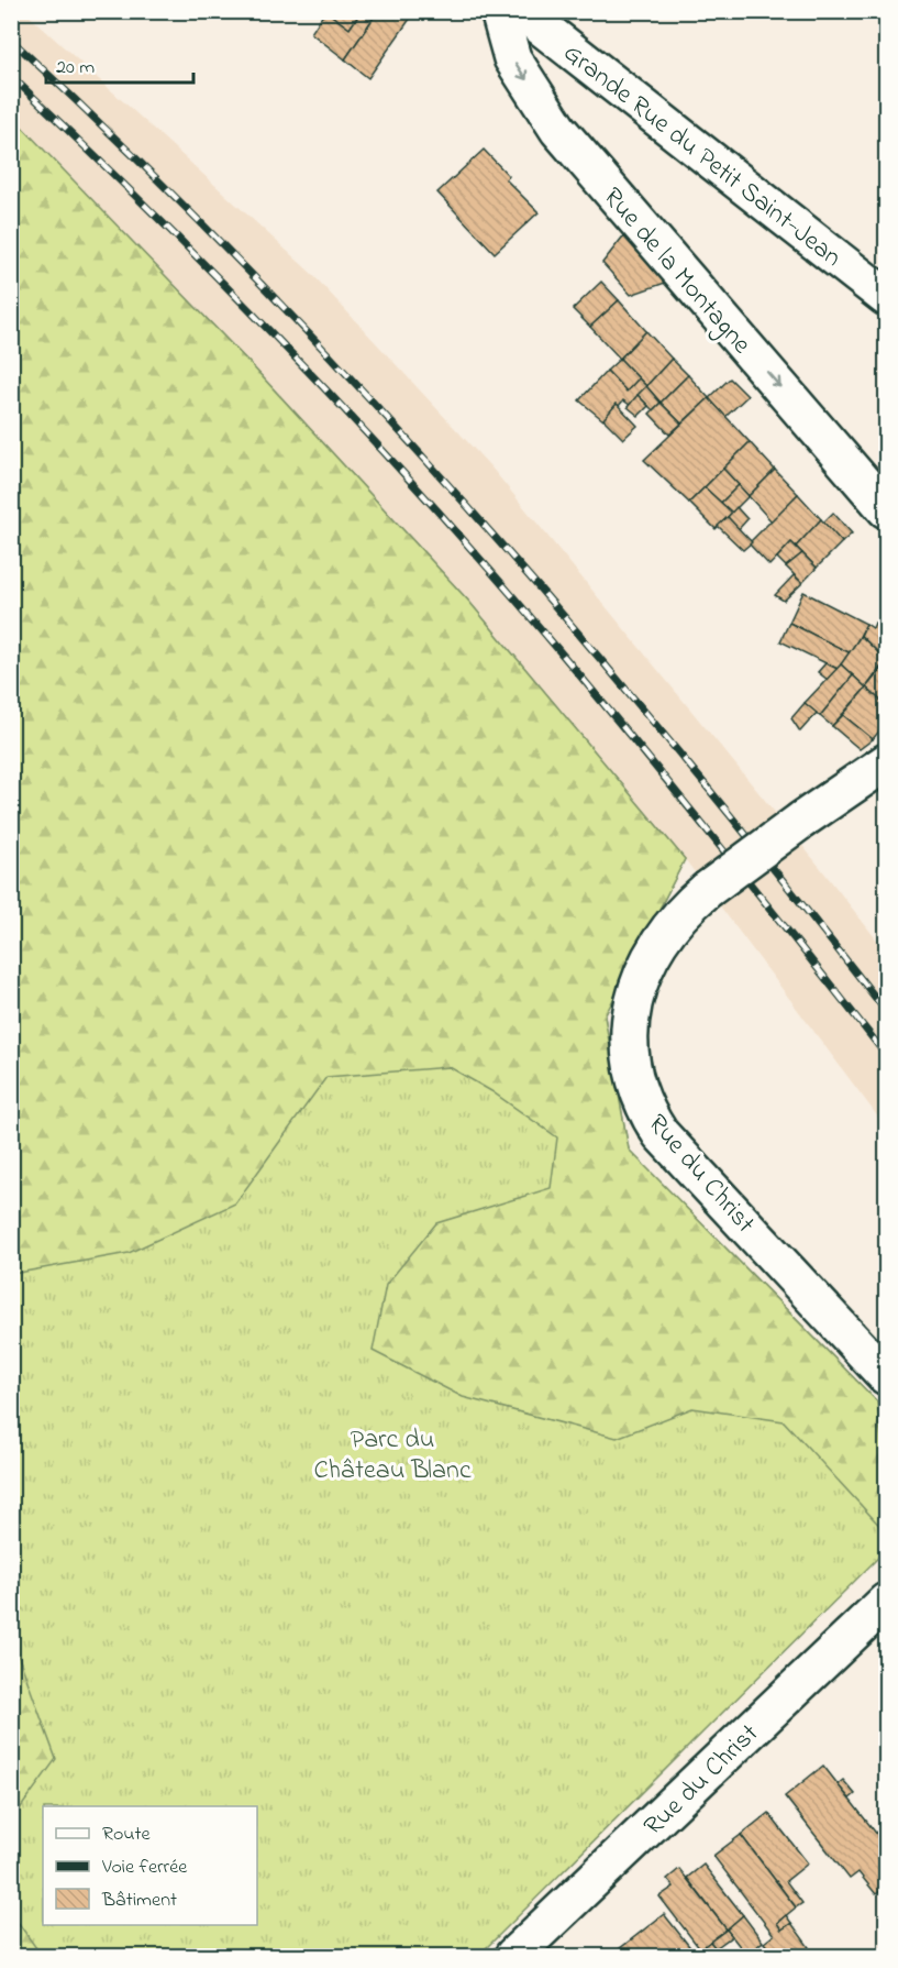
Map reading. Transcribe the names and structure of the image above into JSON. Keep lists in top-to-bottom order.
{
  "streets": {
    "street": ["Grande Rue du Petit Saint-Jean", "Rue de la Montagne", "Rue du Christ"]
  },
  "one_way": ["Rue de la Montagne"],
  "parks": ["Parc du Château Blanc"],
  "legend": ["Route", "Voie ferrée", "Bâtiment"],
  "scale_bar": "20 m"
}
